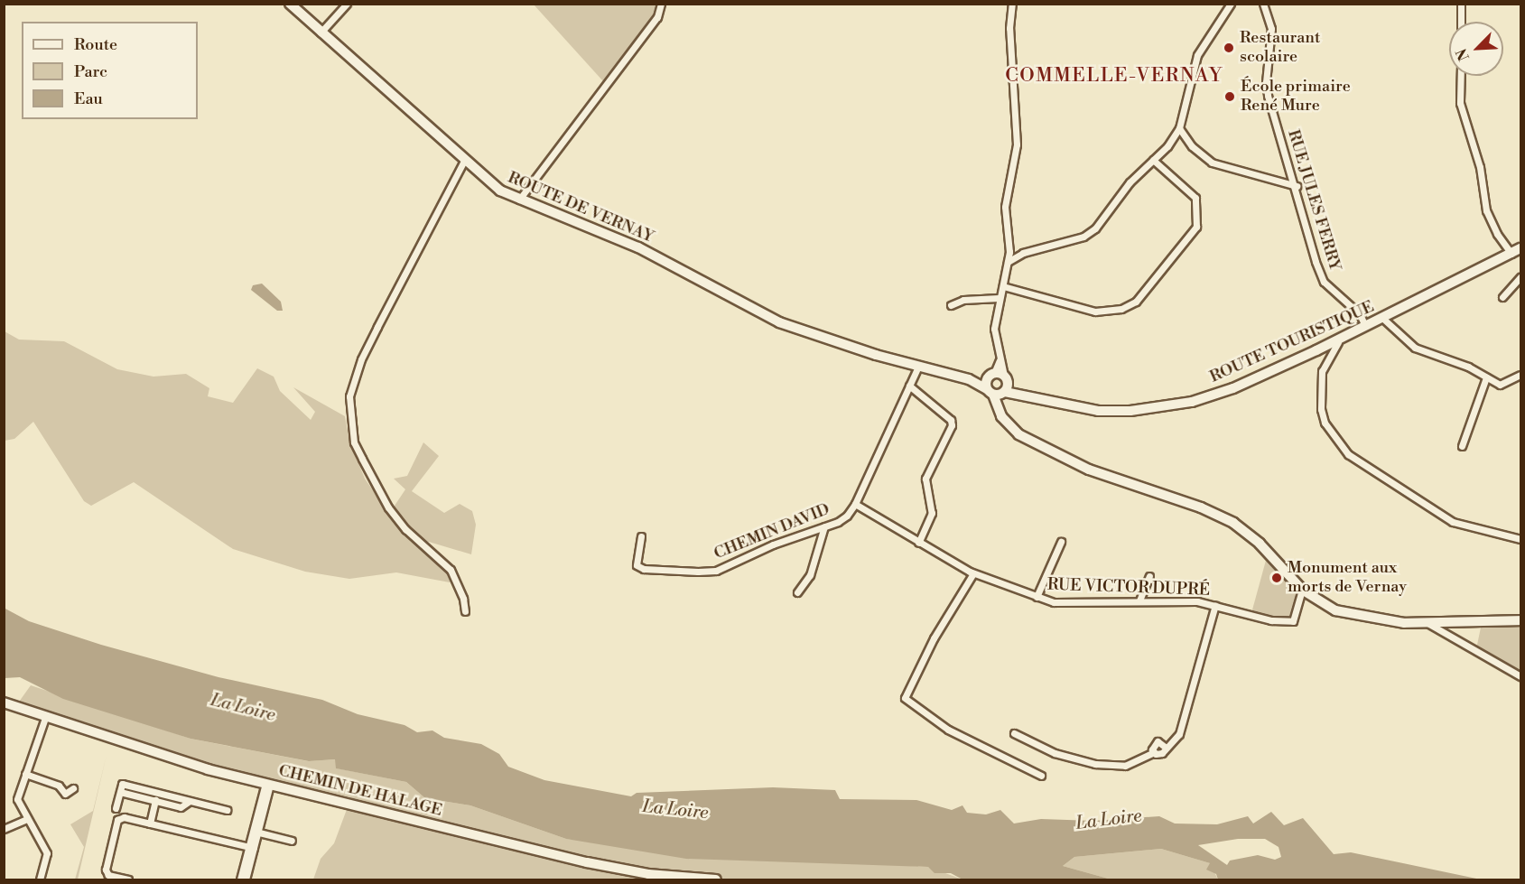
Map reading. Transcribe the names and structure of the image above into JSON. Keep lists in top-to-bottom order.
{
  "streets": {
    "street": [
      "RUE JULES FERRY",
      "ROUTE DE VERNAY",
      "ROUTE TOURISTIQUE",
      "CHEMIN DAVID",
      "RUE VICTOR DUPRÉ",
      "CHEMIN DE HALAGE"
    ]
  },
  "crossings": [
    ["RUE JULES FERRY", "ROUTE TOURISTIQUE"],
    ["ROUTE DE VERNAY", "ROUTE TOURISTIQUE"],
    ["ROUTE DE VERNAY", "CHEMIN DAVID"],
    ["CHEMIN DAVID", "RUE VICTOR DUPRÉ"]
  ],
  "districts": ["COMMELLE-VERNAY"],
  "water": ["La Loire"],
  "places": ["Restaurant scolaire", "École primaire René Mure", "Monument aux morts de Vernay"],
  "legend": ["Route", "Parc", "Eau"],
  "north": "bottom left"
}
